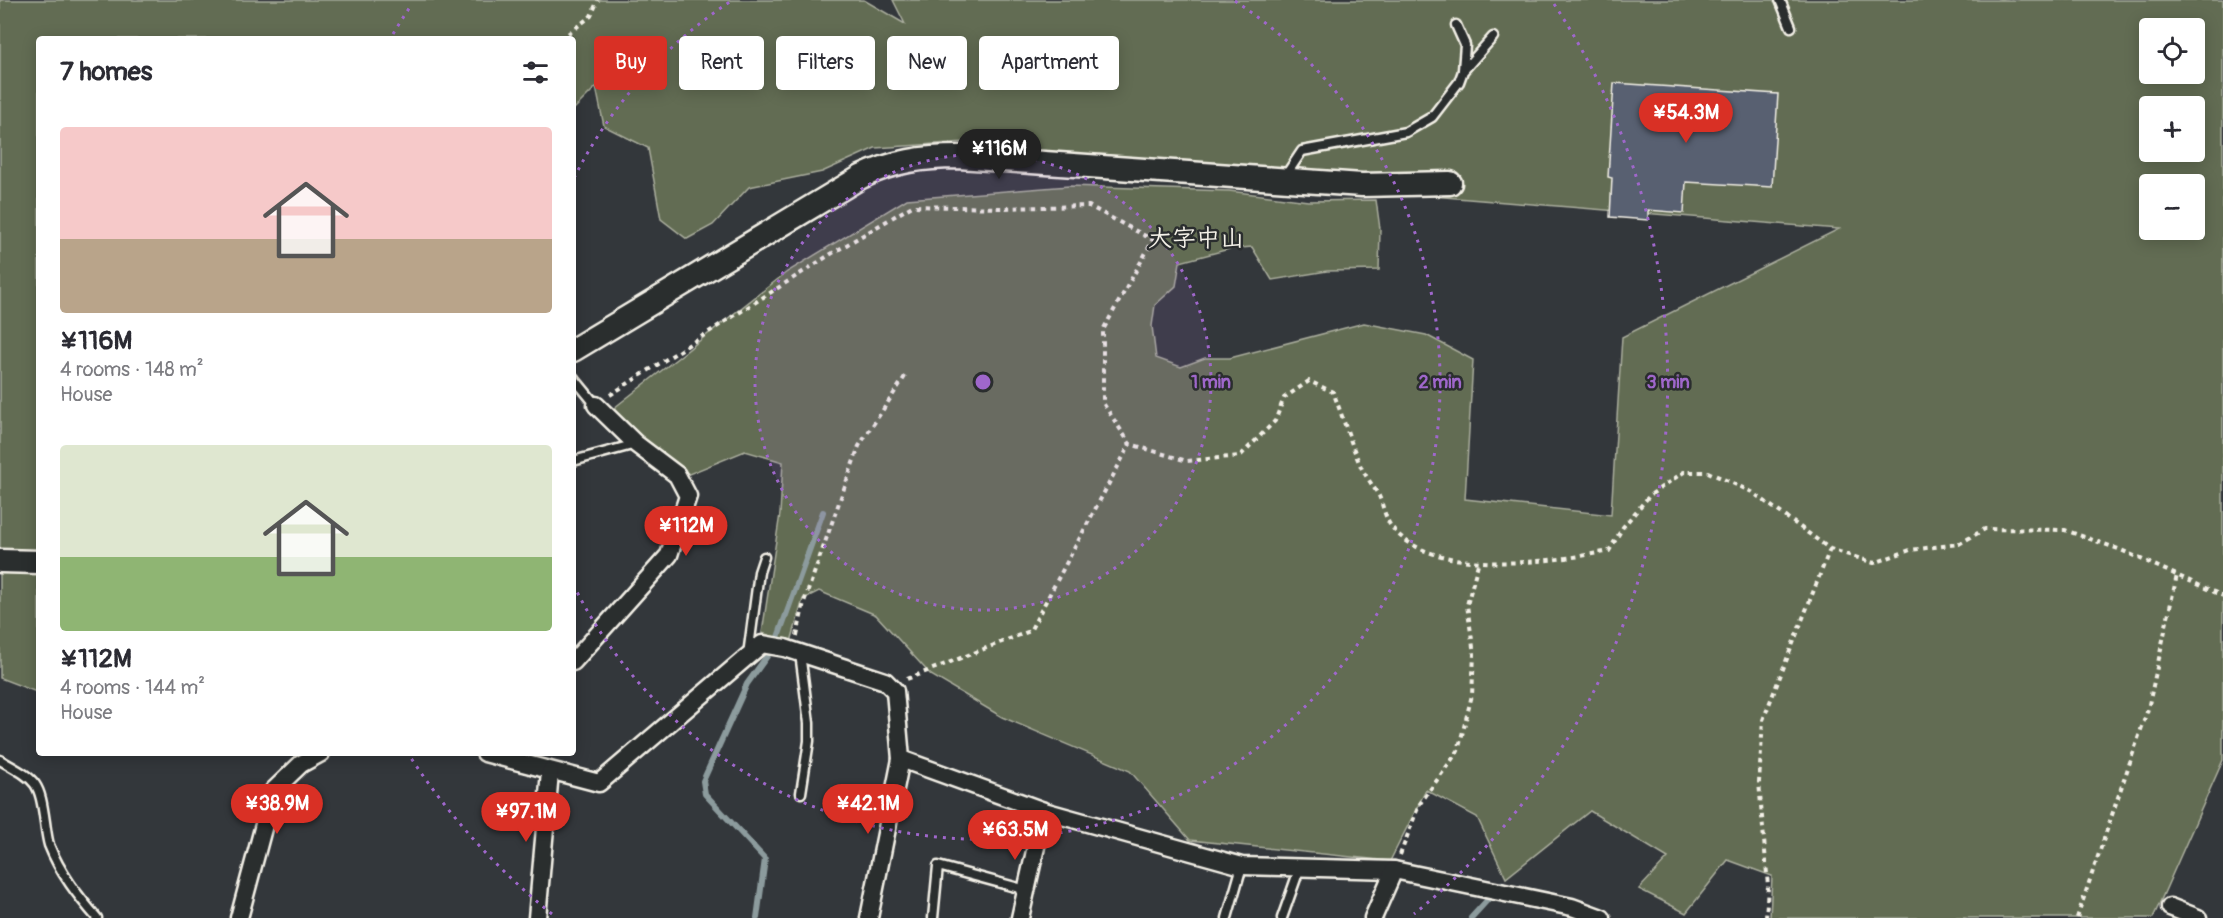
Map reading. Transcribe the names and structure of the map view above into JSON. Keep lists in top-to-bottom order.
{
  "districts": ["大字中山"],
  "page": {
    "map_buttons": ["+", "−"],
    "chip": [
      "Buy",
      "Rent",
      "Filters",
      "New",
      "Apartment"
    ],
    "heading": "7 homes",
    "price": [
      "¥54.3M",
      "¥116M",
      "¥112M",
      "¥38.9M",
      "¥42.1M",
      "¥97.1M",
      "¥63.5M"
    ],
    "list": [
      {
        "name": "¥116M",
        "note": "4 rooms · 148 m² · House"
      },
      {
        "name": "¥112M",
        "note": "4 rooms · 144 m² · House"
      }
    ]
  },
  "rings": ["1 min", "2 min", "3 min"]
}
